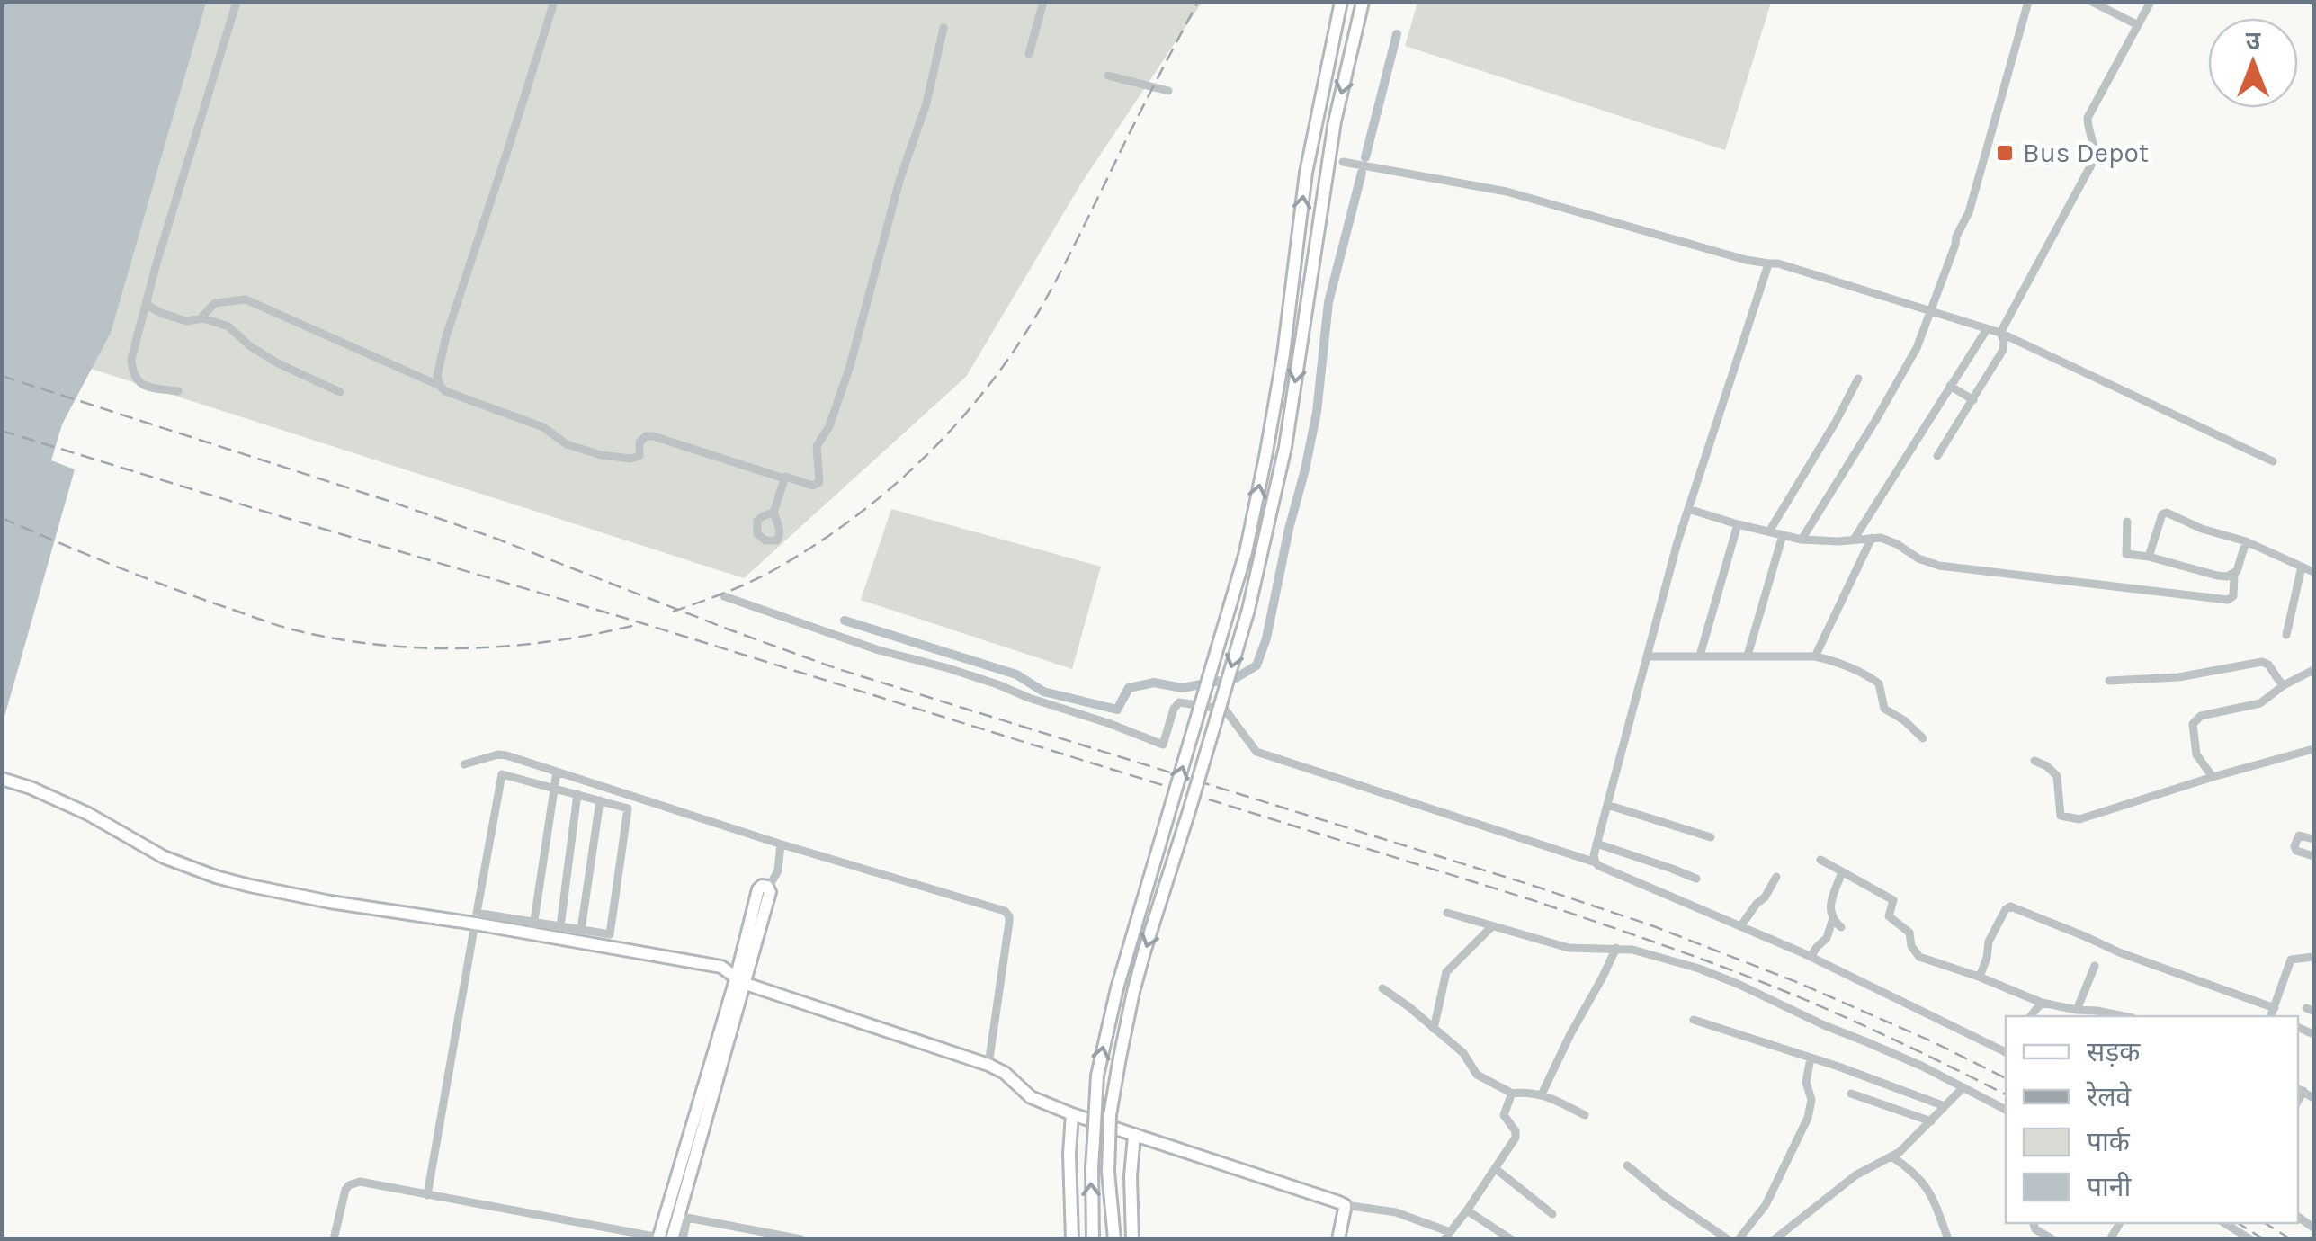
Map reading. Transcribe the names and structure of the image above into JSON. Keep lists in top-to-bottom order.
{
  "places": {
    "transit": ["Bus Depot"]
  },
  "legend": [
    "सड़क",
    "रेलवे",
    "पार्क",
    "पानी"
  ],
  "north": "top"
}
